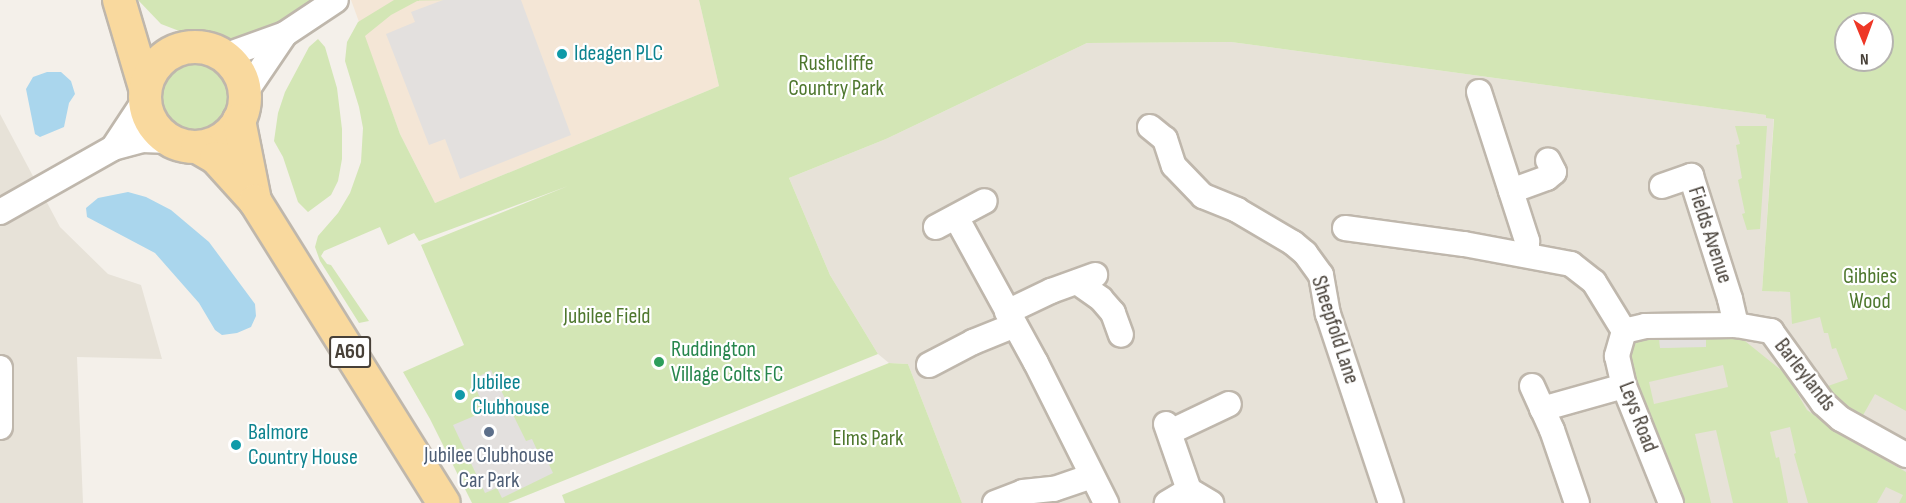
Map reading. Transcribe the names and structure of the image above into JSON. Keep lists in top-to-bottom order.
{
  "streets": {
    "main road": ["A60"],
    "street": [
      "Fields Avenue",
      "Sheepfold Lane",
      "Barleylands",
      "Leys Road"
    ]
  },
  "crossings": [
    ["Fields Avenue", "Barleylands"],
    ["Barleylands", "Leys Road"]
  ],
  "parks": [
    "Rushcliffe Country Park",
    "Gibbies Wood",
    "Jubilee Field",
    "Elms Park"
  ],
  "places": [
    "Ideagen PLC",
    "Ruddington Village Colts FC",
    "Jubilee Clubhouse",
    "Jubilee Clubhouse Car Park",
    "Balmore Country House"
  ],
  "north": "bottom"
}
